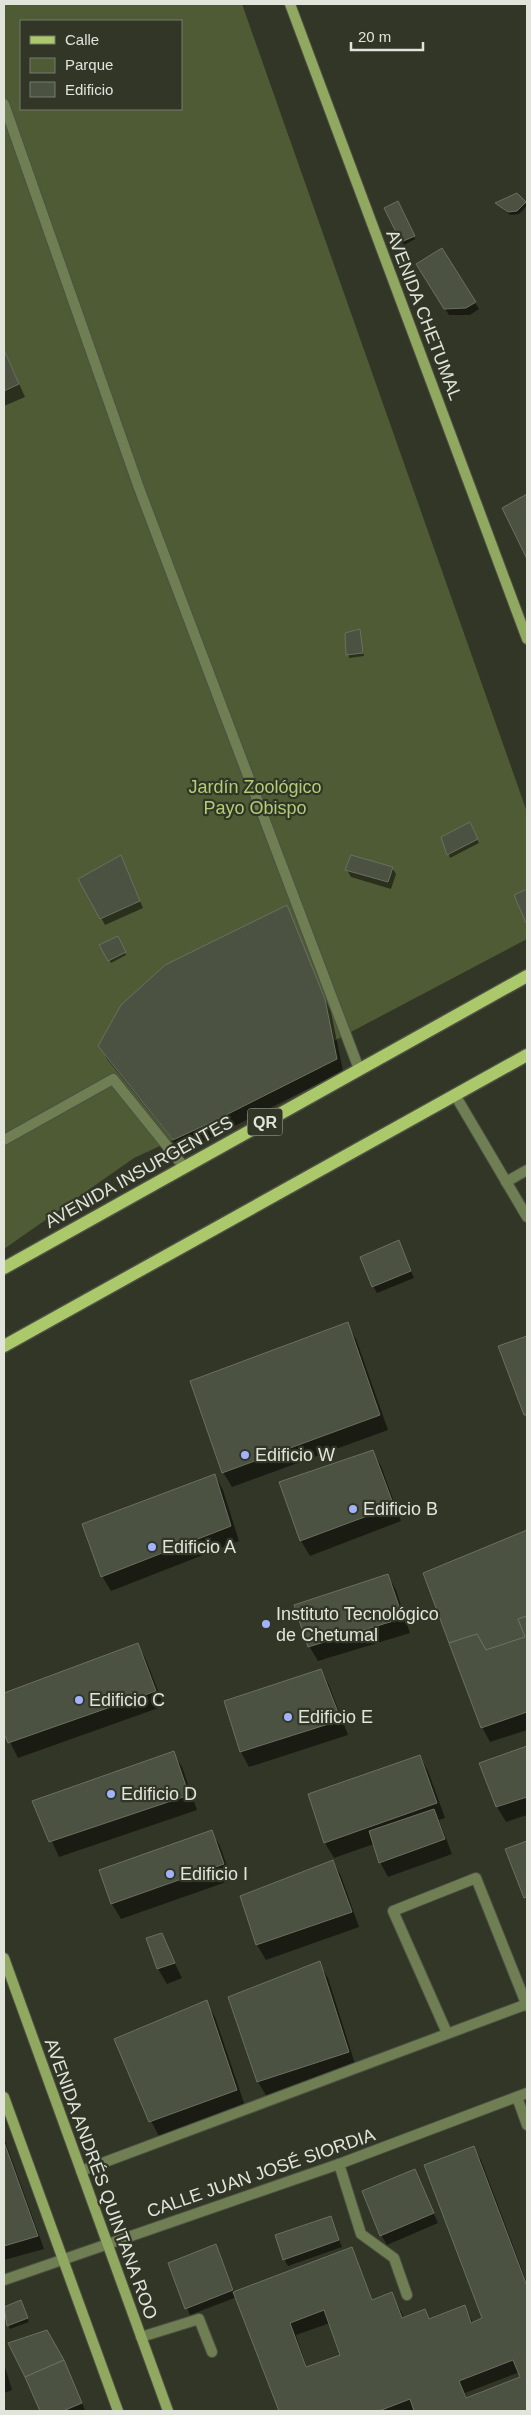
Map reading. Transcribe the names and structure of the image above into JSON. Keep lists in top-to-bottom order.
{
  "streets": {
    "main road": [
      "AVENIDA CHETUMAL",
      "QR",
      "AVENIDA INSURGENTES",
      "AVENIDA ANDRÉS QUINTANA ROO"
    ],
    "street": ["CALLE JUAN JOSÉ SIORDIA"]
  },
  "crossings": [
    ["CALLE JUAN JOSÉ SIORDIA", "AVENIDA ANDRÉS QUINTANA ROO"]
  ],
  "parks": ["Jardín Zoológico Payo Obispo"],
  "places": [
    "Edificio W",
    "Edificio B",
    "Edificio A",
    "Instituto Tecnológico de Chetumal",
    "Edificio C",
    "Edificio E",
    "Edificio D",
    "Edificio I"
  ],
  "legend": ["Calle", "Parque", "Edificio"],
  "scale_bar": "20 m"
}
